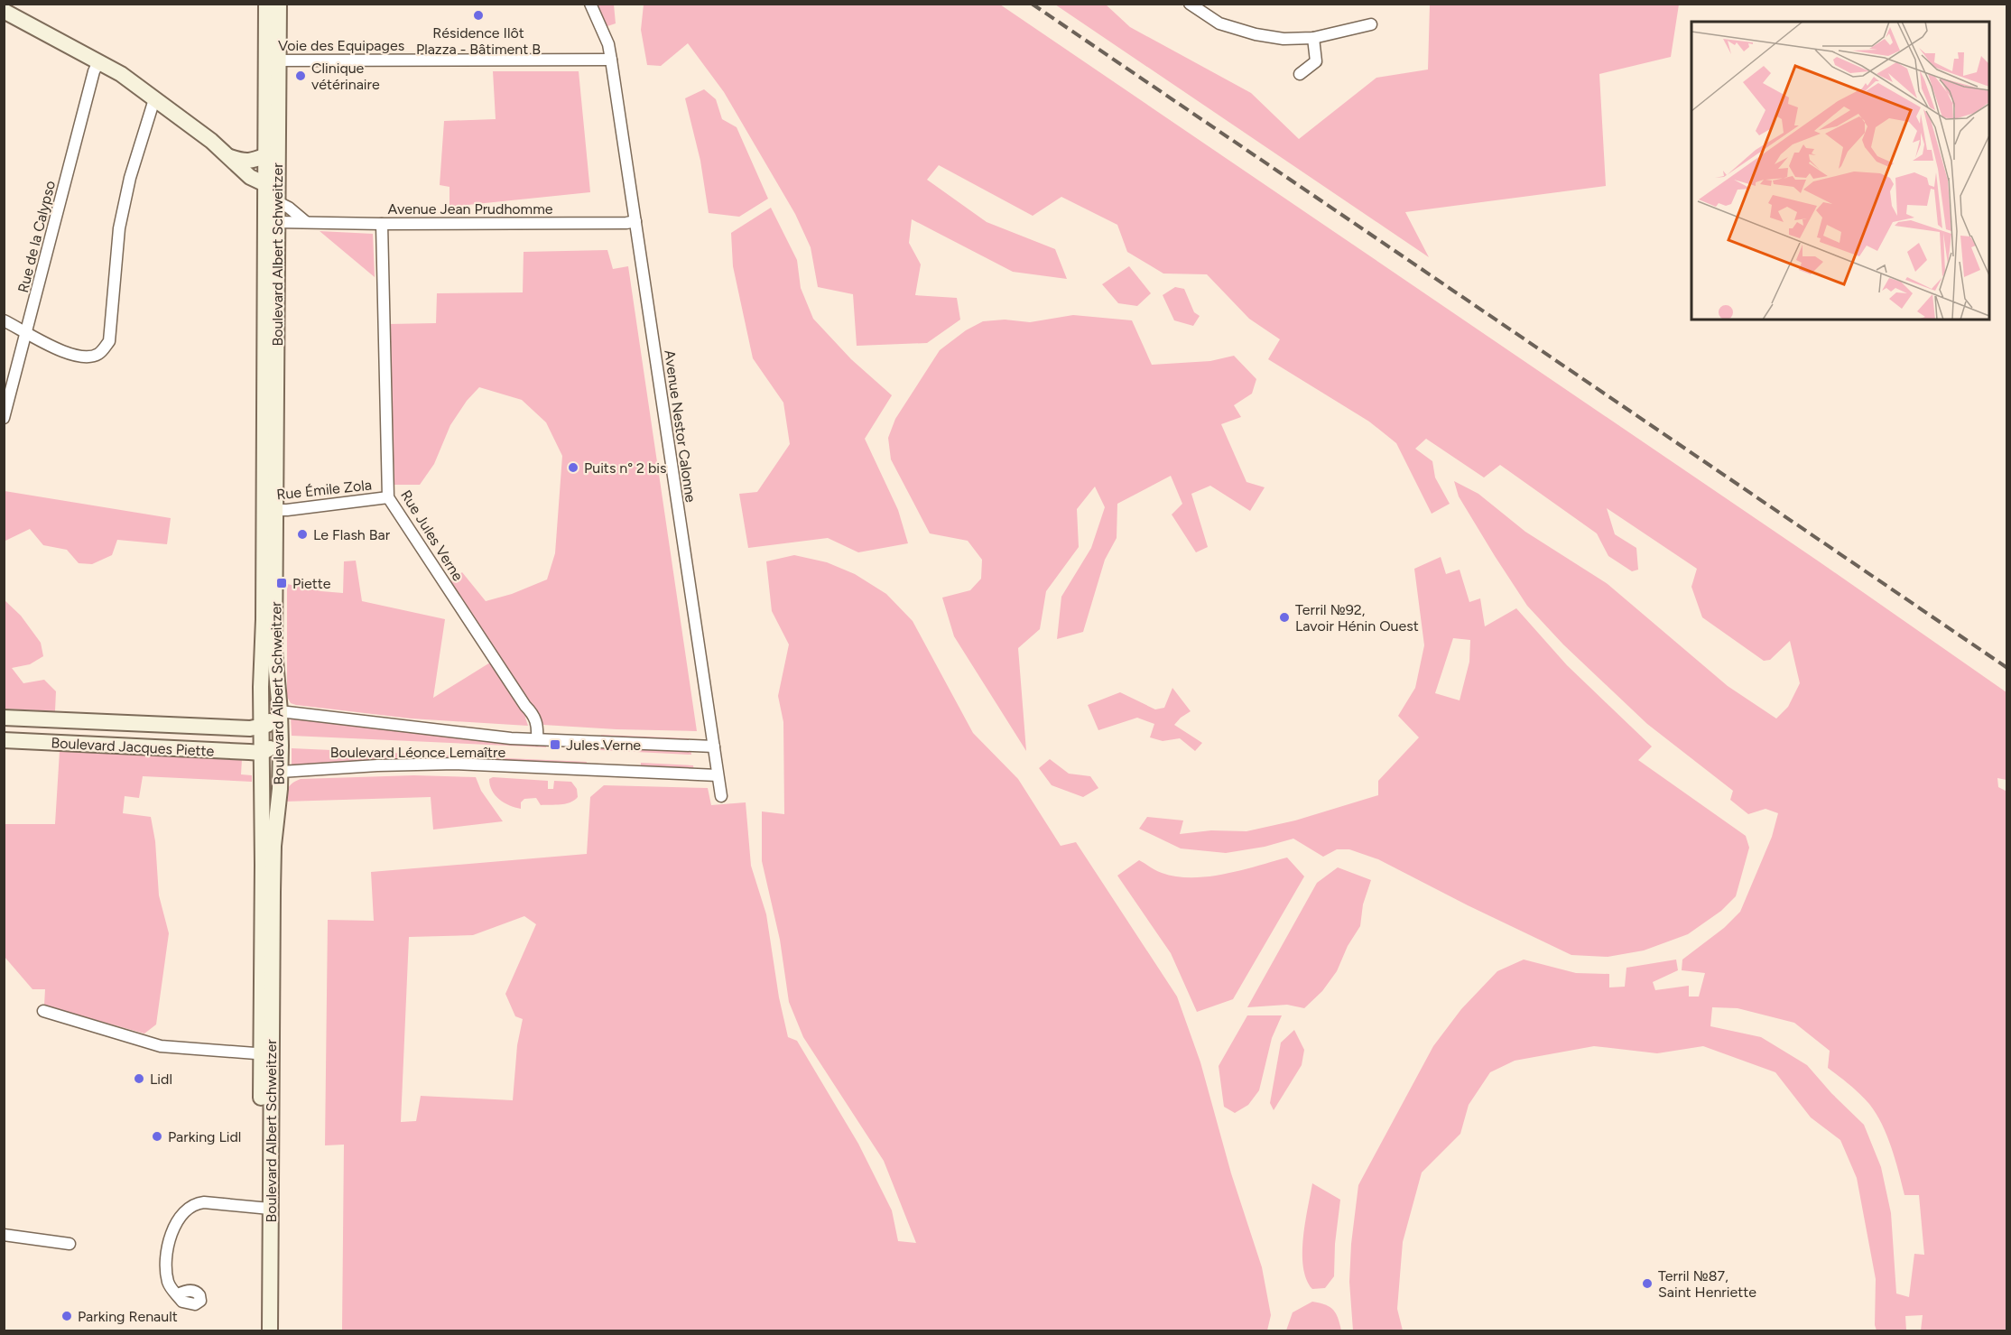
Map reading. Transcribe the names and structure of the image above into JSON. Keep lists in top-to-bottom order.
{
  "streets": {
    "main road": ["Boulevard Albert Schweitzer", "Boulevard Jacques Piette"],
    "street": [
      "Voie des Equipages",
      "Avenue Jean Prudhomme",
      "Rue de la Calypso",
      "Avenue Nestor Calonne",
      "Rue Émile Zola",
      "Rue Jules Verne",
      "Boulevard Léonce Lemaître"
    ]
  },
  "crossings": [
    ["Voie des Equipages", "Boulevard Albert Schweitzer"],
    ["Voie des Equipages", "Avenue Nestor Calonne"],
    ["Avenue Jean Prudhomme", "Boulevard Albert Schweitzer"],
    ["Avenue Jean Prudhomme", "Avenue Nestor Calonne"],
    ["Avenue Jean Prudhomme", "Rue Jules Verne"],
    ["Boulevard Albert Schweitzer", "Rue Émile Zola"],
    ["Boulevard Albert Schweitzer", "Boulevard Jacques Piette"],
    ["Boulevard Albert Schweitzer", "Boulevard Léonce Lemaître"],
    ["Avenue Nestor Calonne", "Boulevard Léonce Lemaître"],
    ["Rue Émile Zola", "Rue Jules Verne"],
    ["Rue Jules Verne", "Boulevard Léonce Lemaître"],
    ["Boulevard Jacques Piette", "Boulevard Léonce Lemaître"]
  ],
  "places": {
    "other": [
      "Résidence Ilôt Plazza - Bâtiment B",
      "Clinique vétérinaire",
      "Puits n° 2 bis",
      "Le Flash Bar",
      "Terril №92, Lavoir Hénin Ouest",
      "Lidl",
      "Parking Lidl",
      "Terril №87, Saint Henriette",
      "Parking Renault"
    ],
    "transit": ["Piette", "Jules Verne"]
  }
}
